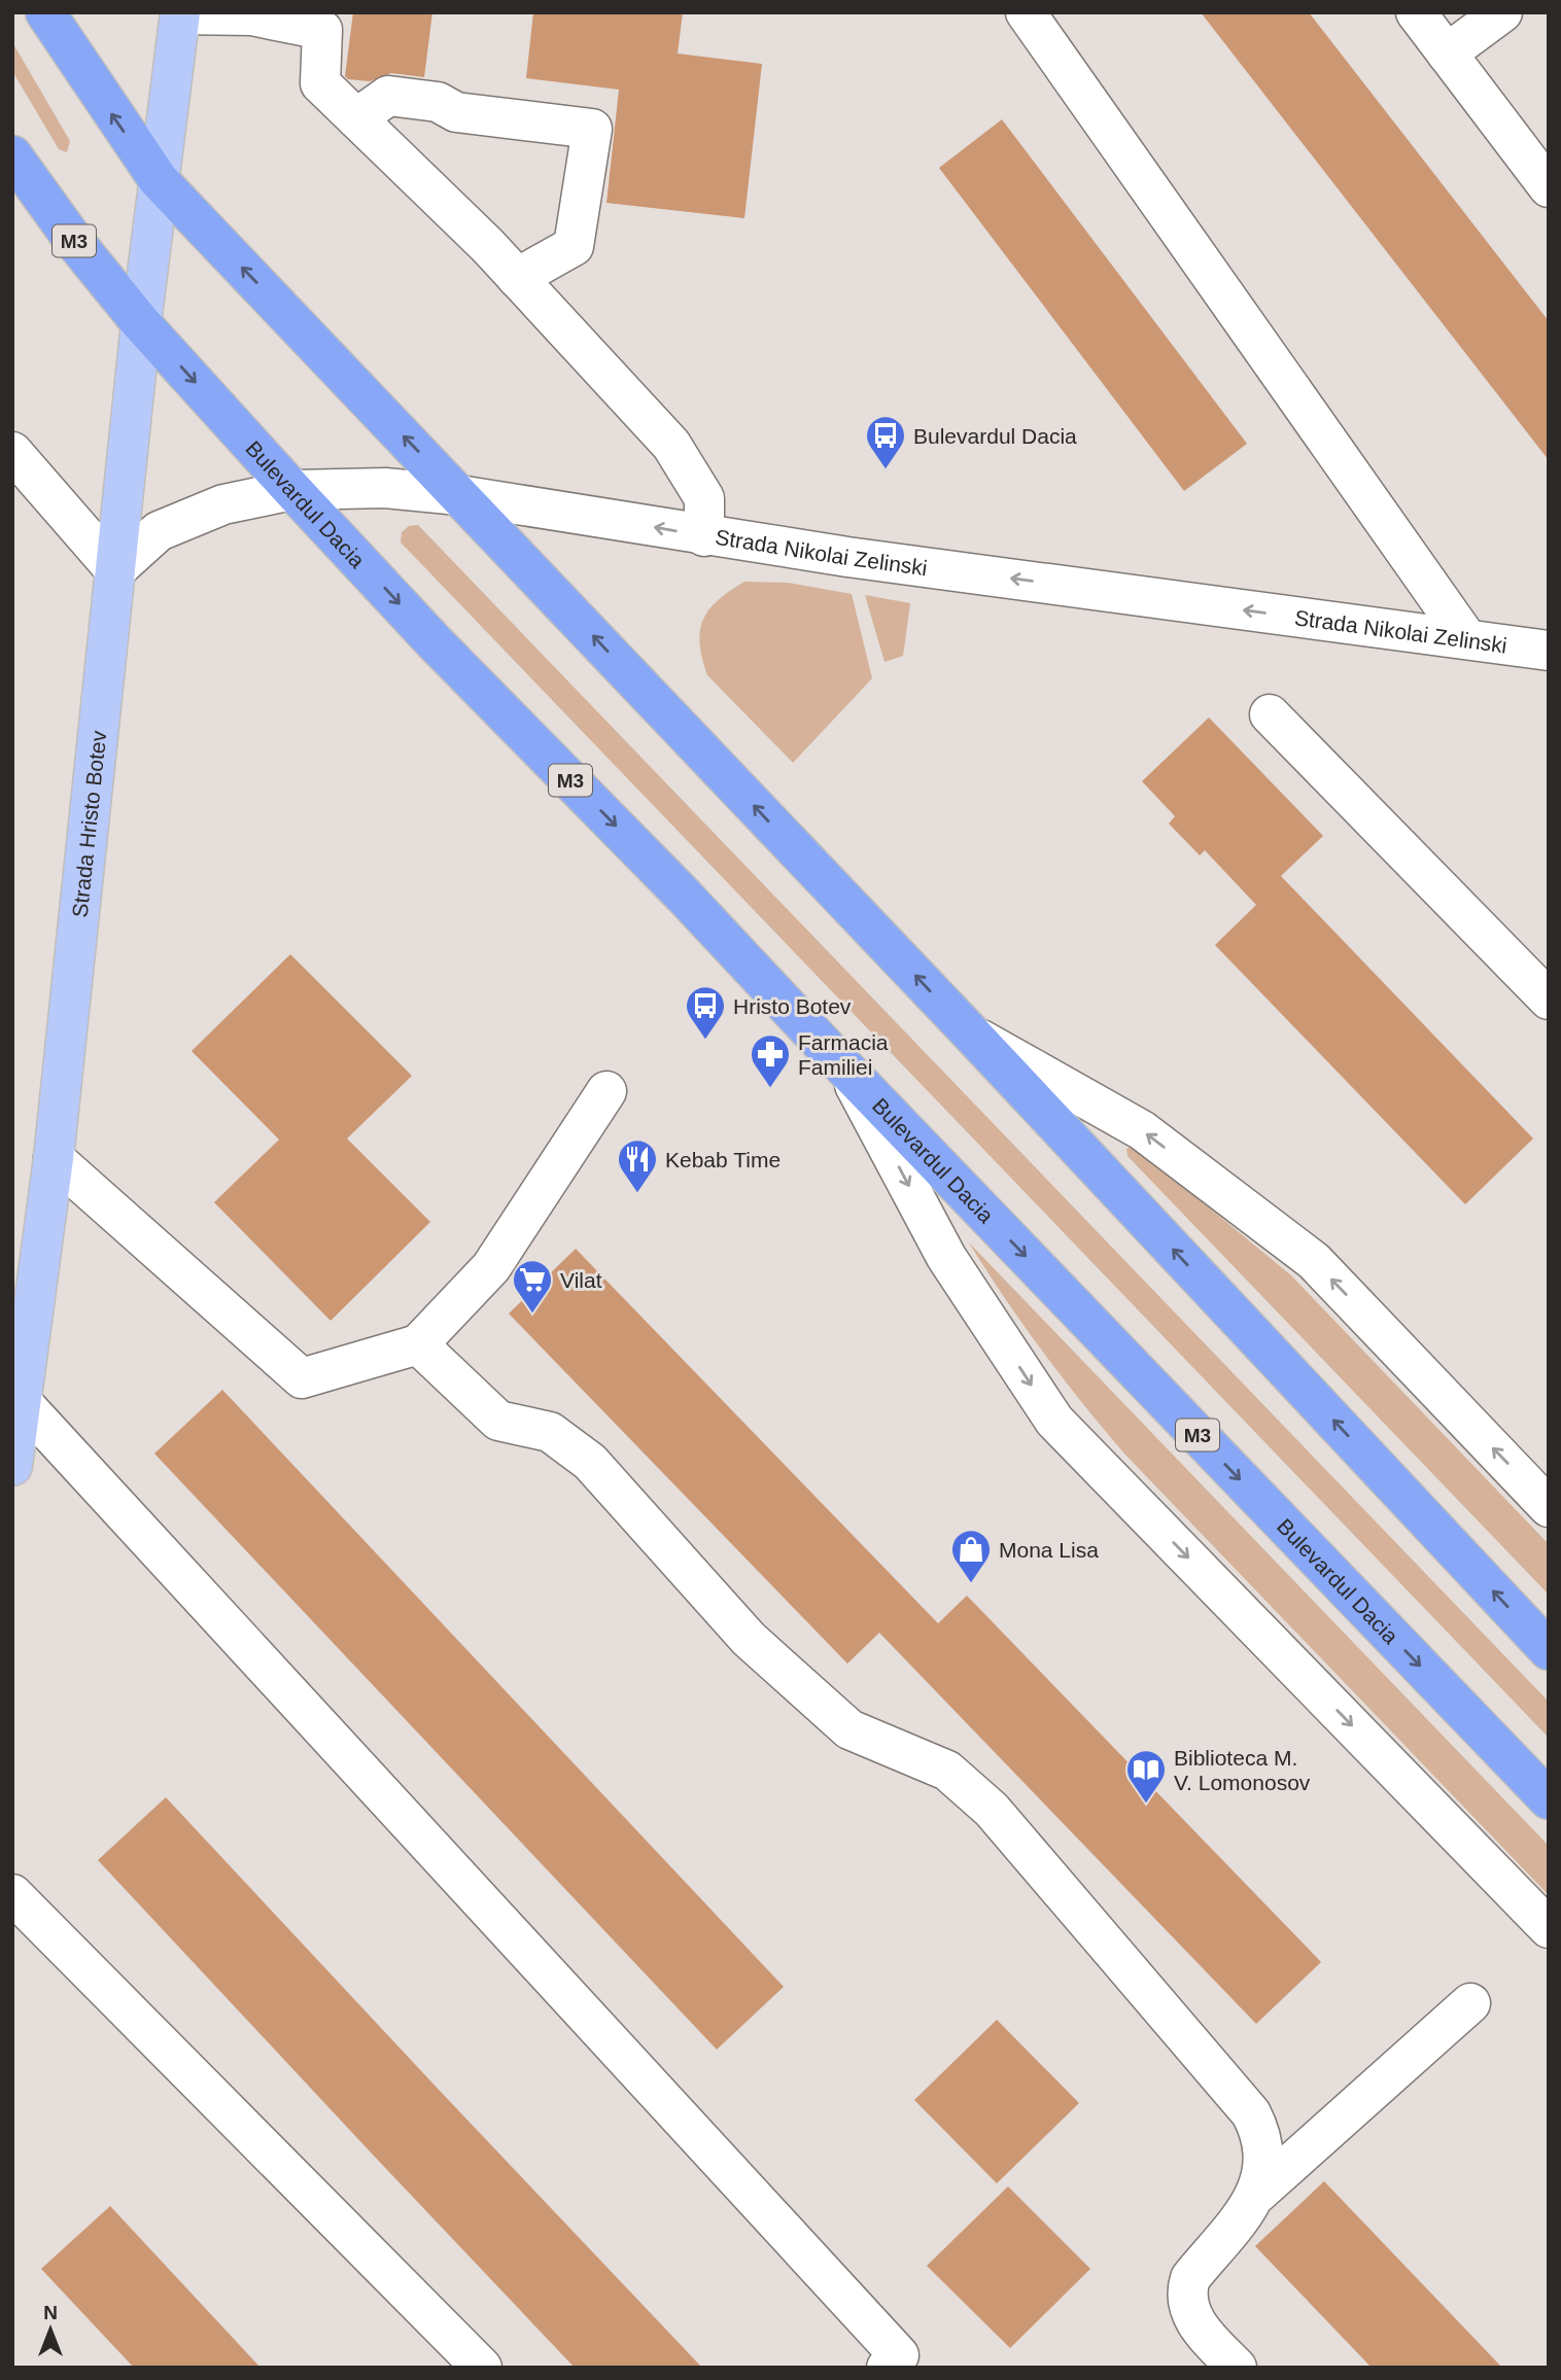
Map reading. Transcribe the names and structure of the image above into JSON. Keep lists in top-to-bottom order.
{
  "streets": {
    "highway": ["M3", "Bulevardul Dacia"],
    "main road": ["Strada Hristo Botev"],
    "street": ["Strada Nikolai Zelinski"]
  },
  "crossings": [
    ["Bulevardul Dacia", "Strada Nikolai Zelinski"],
    ["Bulevardul Dacia", "Strada Hristo Botev"],
    ["Strada Nikolai Zelinski", "Strada Hristo Botev"]
  ],
  "one_way": ["Strada Nikolai Zelinski"],
  "places": {
    "bus stop": ["Bulevardul Dacia", "Hristo Botev"],
    "pharmacy": ["Farmacia Familiei"],
    "restaurant": ["Kebab Time"],
    "supermarket": ["Vilat"],
    "shop": ["Mona Lisa"],
    "library": ["Biblioteca M. V. Lomonosov"]
  },
  "north": "top"
}
